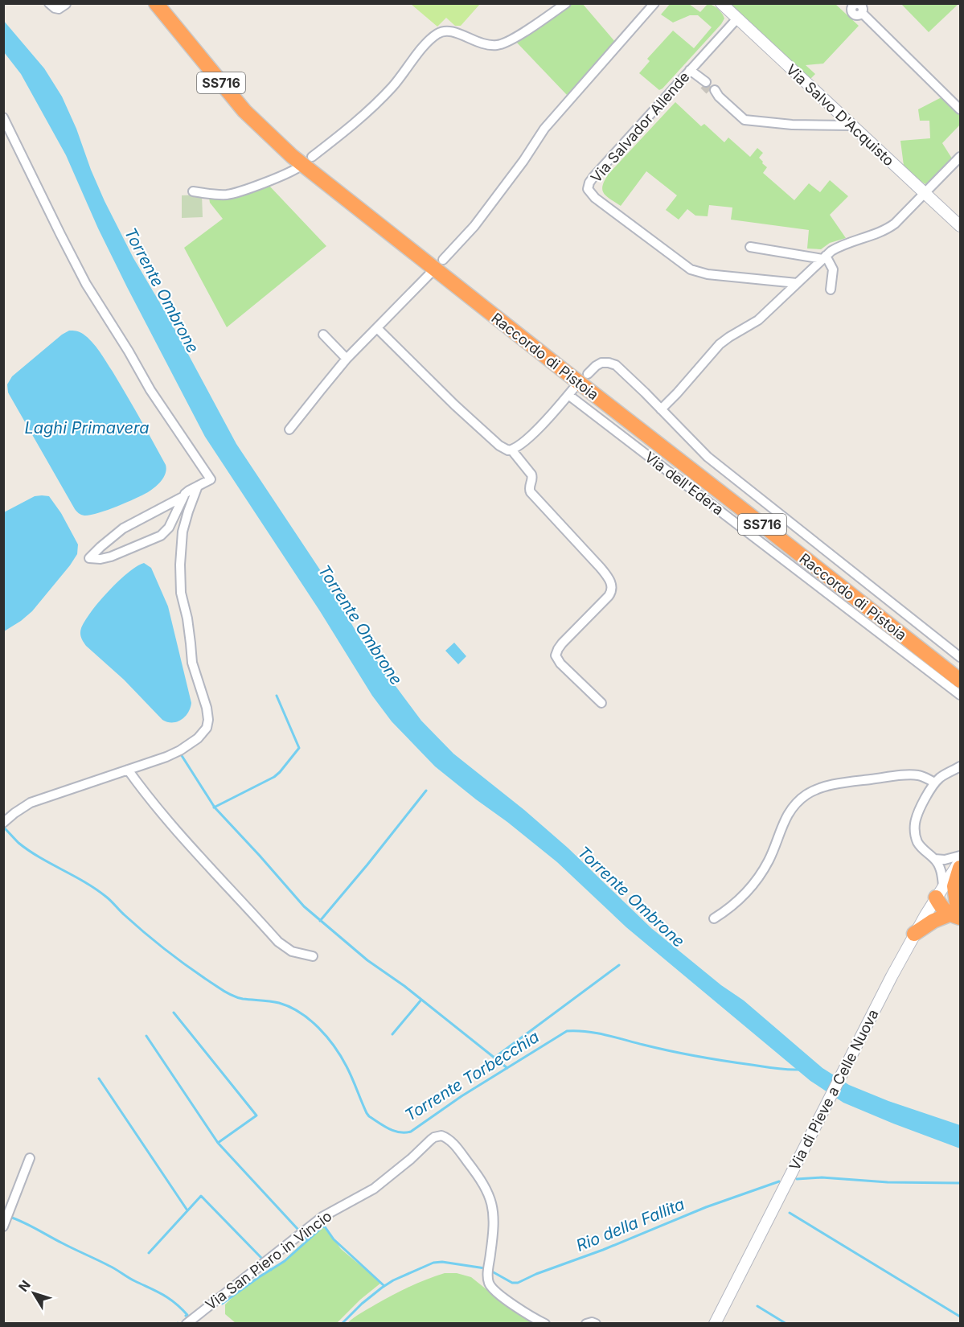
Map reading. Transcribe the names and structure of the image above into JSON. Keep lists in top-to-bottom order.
{
  "streets": {
    "highway": ["SS716", "Raccordo di Pistoia"],
    "main road": ["Via Salvo D'Acquisto", "Via di Pieve a Celle Nuova"],
    "street": ["Via Salvador Allende", "Via dell'Edera", "Via San Piero in Vincio"]
  },
  "crossings": [
    ["Via Salvo D'Acquisto", "Via Salvador Allende"]
  ],
  "water": [
    "Torrente Ombrone",
    "Laghi Primavera",
    "Torrente Torbecchia",
    "Rio della Fallita"
  ],
  "north": "top left"
}
